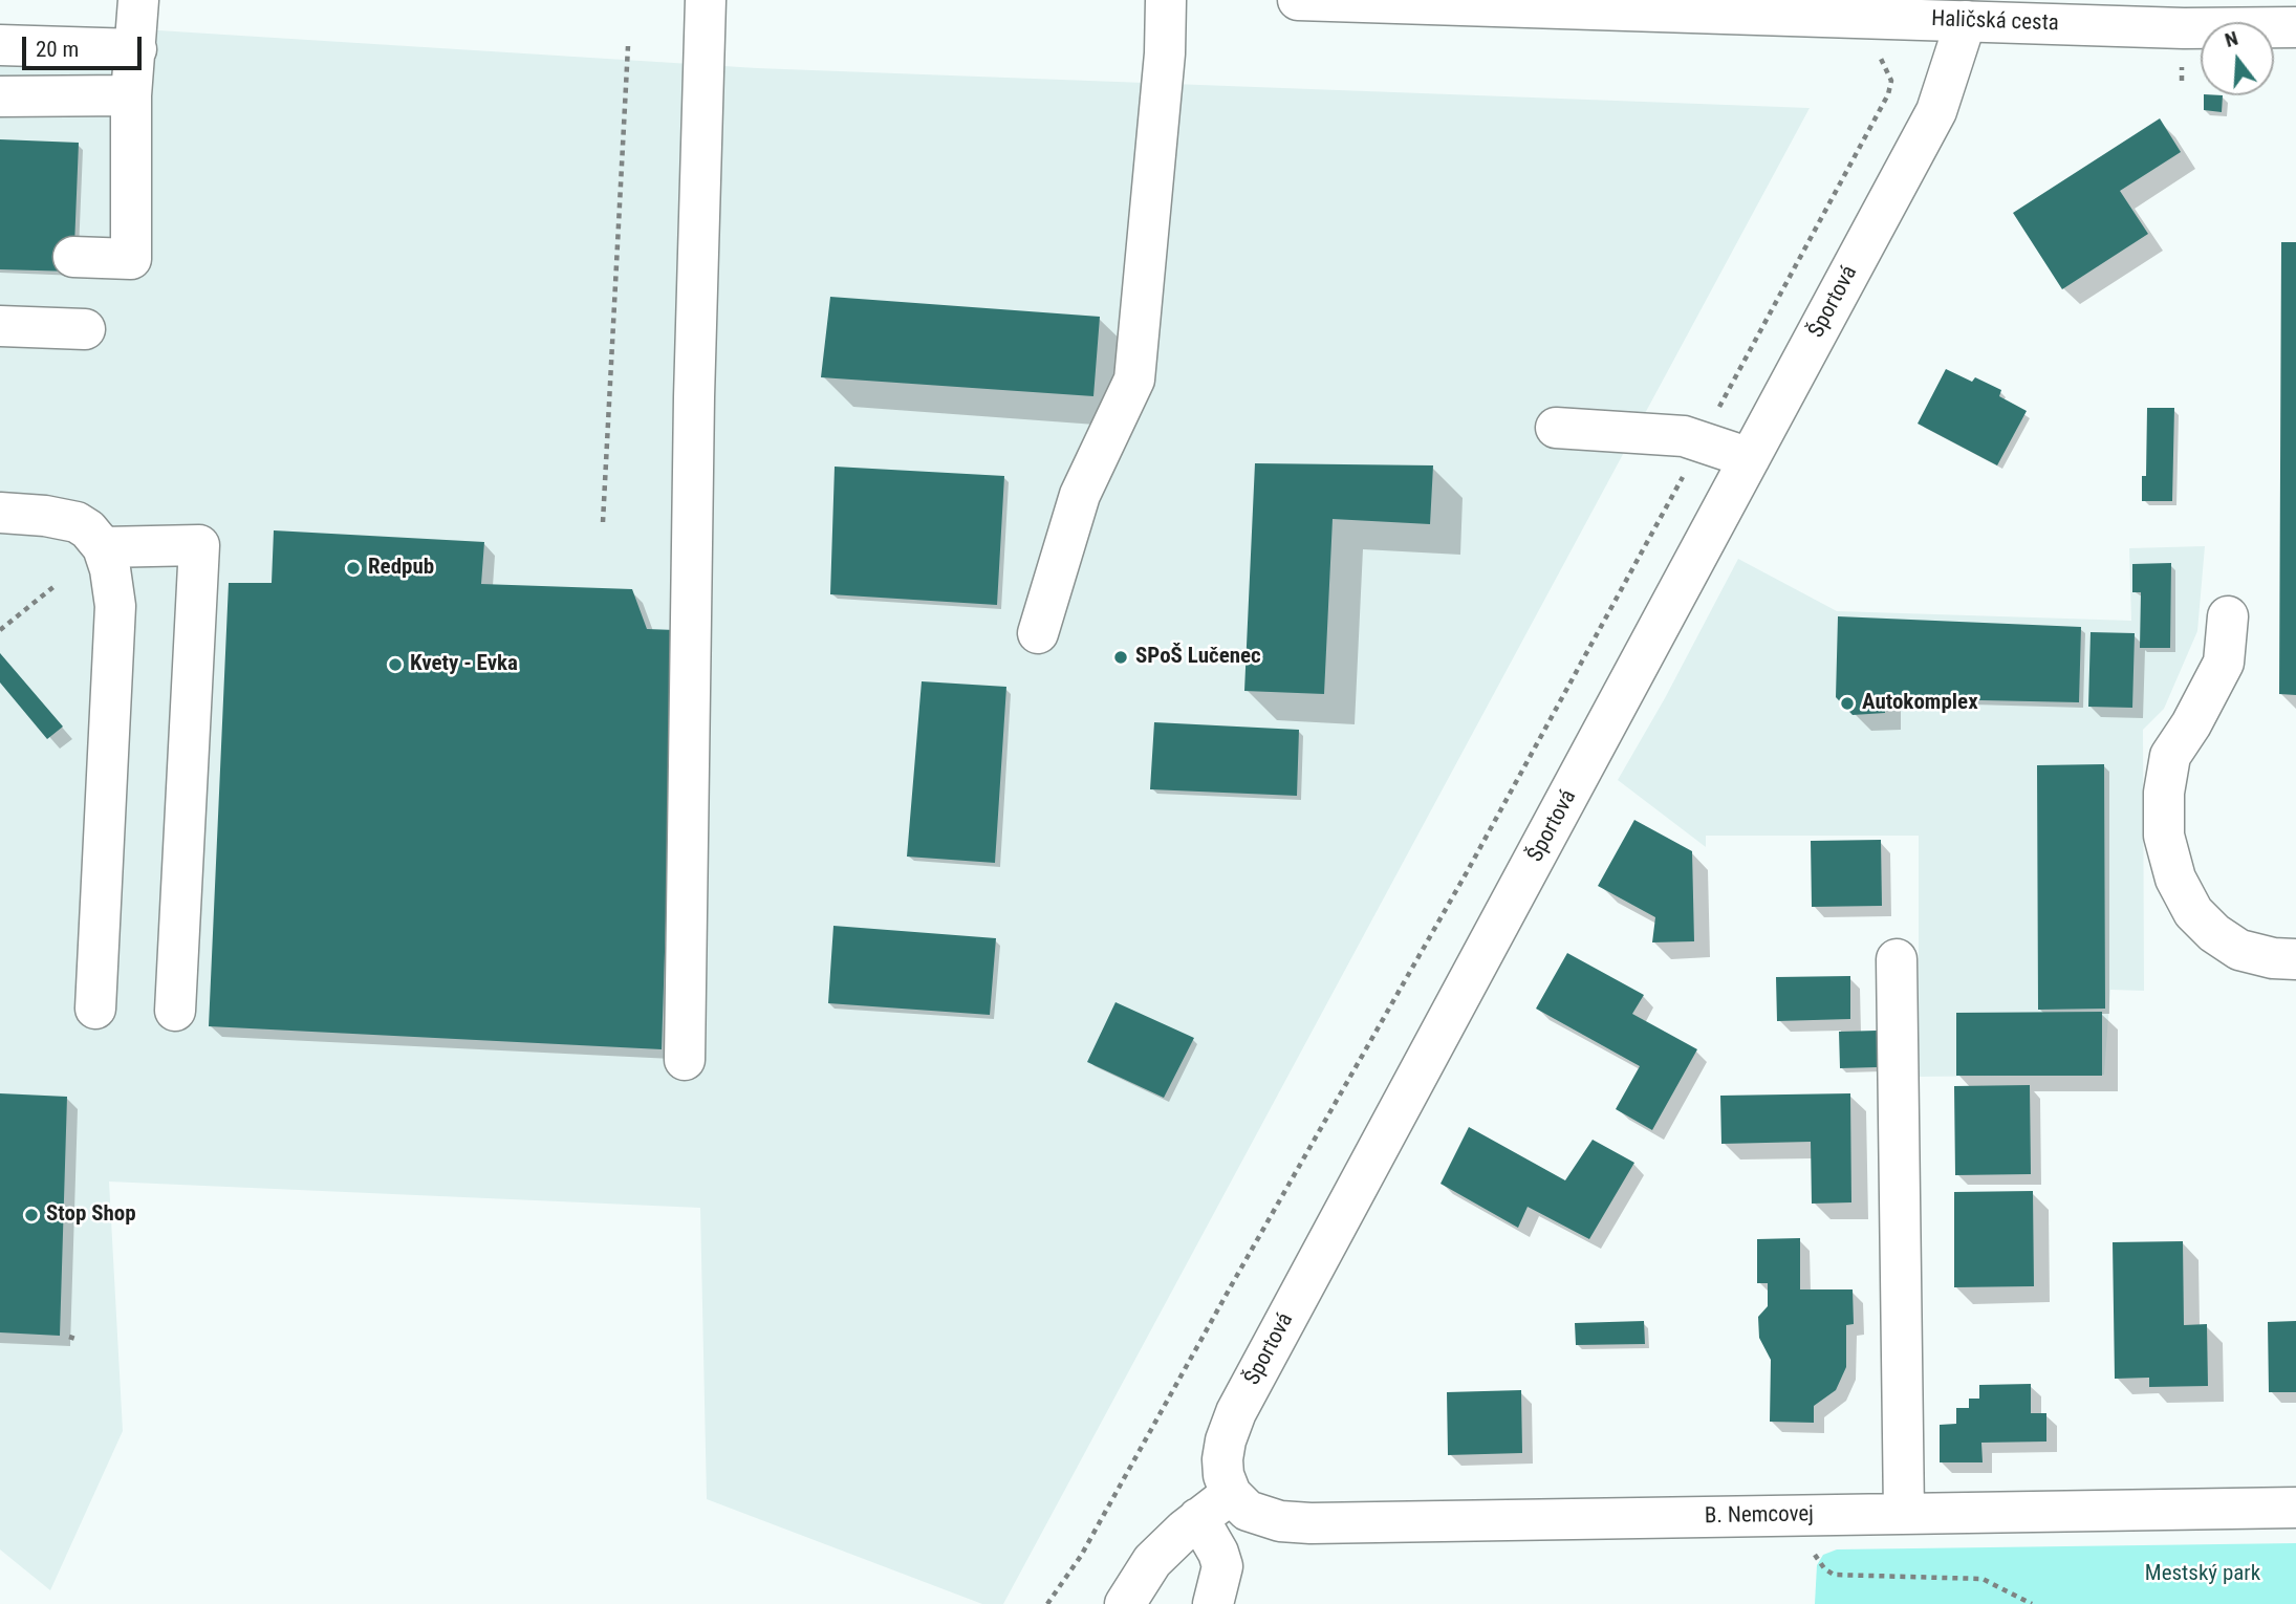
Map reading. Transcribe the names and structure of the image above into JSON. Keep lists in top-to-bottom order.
{
  "streets": {
    "street": ["Haličská cesta", "Športová", "B. Nemcovej"]
  },
  "crossings": [
    ["Haličská cesta", "Športová"],
    ["Športová", "B. Nemcovej"]
  ],
  "parks": ["Mestský park"],
  "places": [
    "Redpub",
    "SPoŠ Lučenec",
    "Kvety - Evka",
    "Autokomplex",
    "Stop Shop"
  ],
  "scale_bar": "20 m",
  "north": "top"
}
